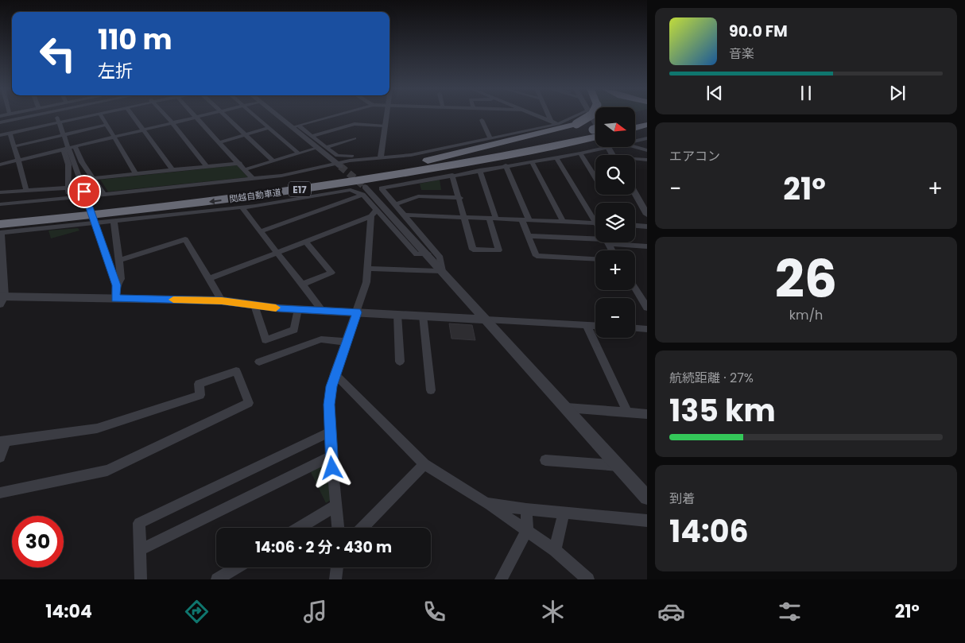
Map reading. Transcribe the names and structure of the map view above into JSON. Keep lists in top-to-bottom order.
{
  "streets": {
    "highway": ["E17", "関越自動車道"]
  },
  "north": "right",
  "page": {
    "turn": ["110 m", "左折"],
    "song": ["90.0 FM", "音楽"],
    "map_buttons": ["+", "−"],
    "tile": [
      "エアコン",
      ["26", "km/h"],
      ["航続距離 · 27%", "135 km"],
      ["到着", "14:06"]
    ],
    "heat": ["−", "21°", "+"],
    "limit": "30",
    "trip": "14:06 · 2 分 · 430 m",
    "tabs": ["14:04", "21°"]
  }
}
